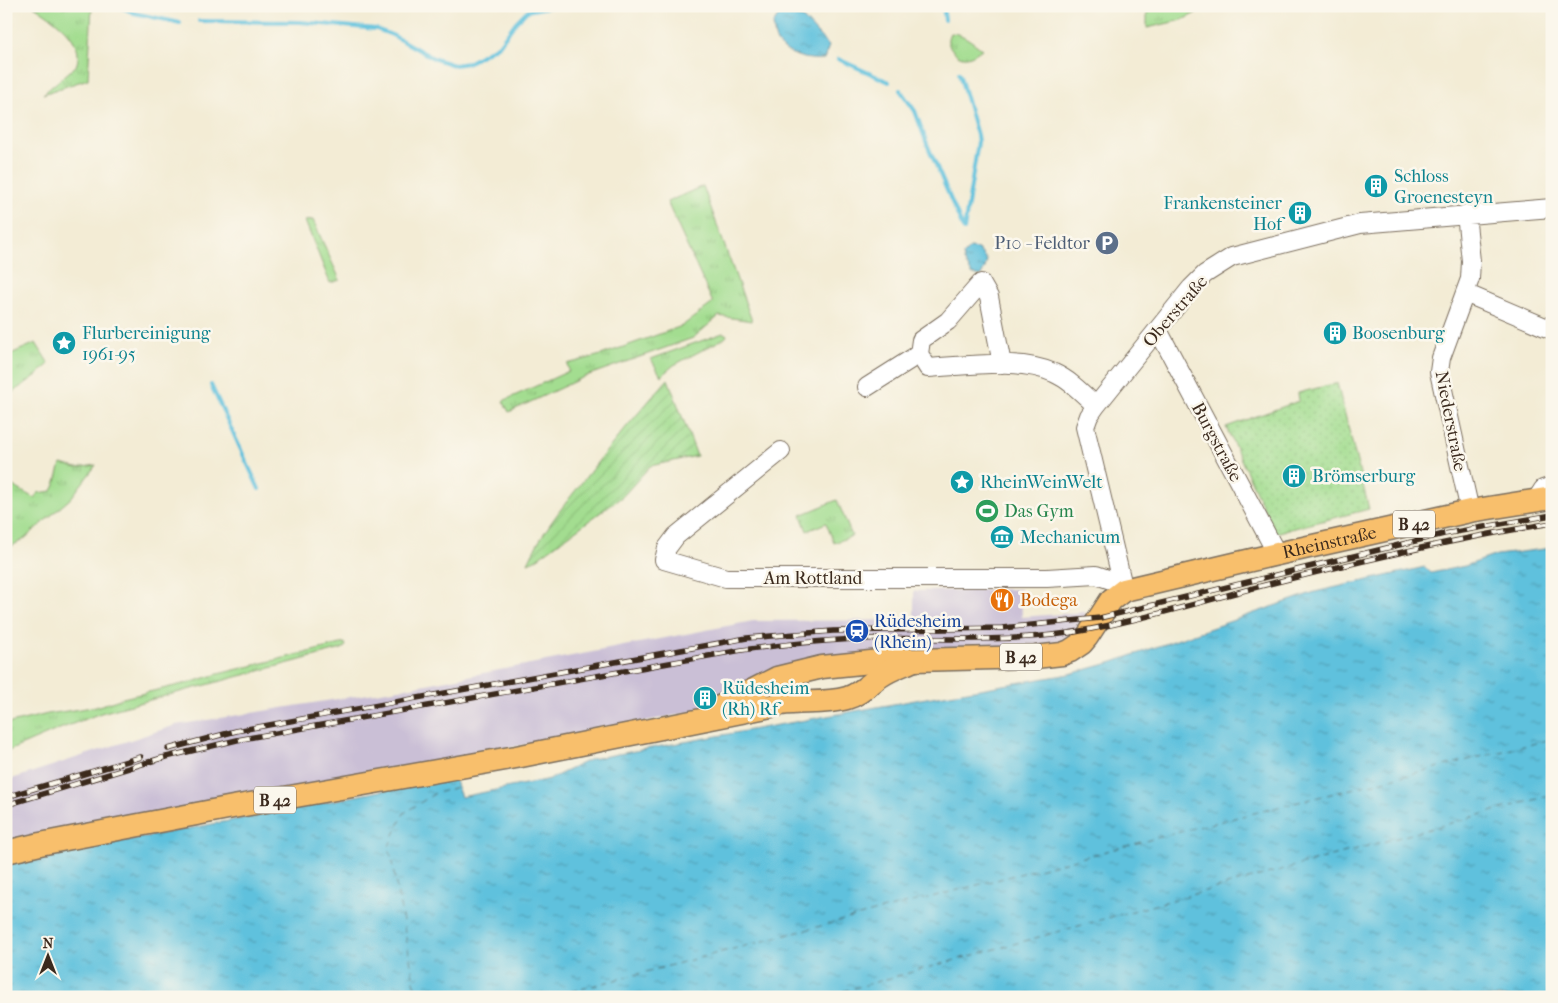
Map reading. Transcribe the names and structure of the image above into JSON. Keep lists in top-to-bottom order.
{
  "streets": {
    "main road": ["B 42", "Rheinstraße"],
    "street": [
      "Oberstraße",
      "Niederstraße",
      "Burgstraße",
      "Am Rottland"
    ]
  },
  "crossings": [
    ["Oberstraße", "Niederstraße"],
    ["Oberstraße", "Burgstraße"],
    ["Oberstraße", "B 42"],
    ["Oberstraße", "Rheinstraße"],
    ["Oberstraße", "Am Rottland"],
    ["Niederstraße", "Rheinstraße"],
    ["Burgstraße", "Rheinstraße"],
    ["B 42", "Rheinstraße"],
    ["B 42", "Am Rottland"],
    ["Rheinstraße", "Am Rottland"]
  ],
  "places": {
    "building": [
      "Schloss Groenesteyn",
      "Frankensteiner Hof",
      "Boosenburg",
      "Brömserburg",
      "Rüdesheim (Rh) Rf"
    ],
    "parking": ["P10 - Feldtor"],
    "place": ["Flurbereinigung 1961-95", "RheinWeinWelt"],
    "sports": ["Das Gym"],
    "museum": ["Mechanicum"],
    "restaurant": ["Bodega"],
    "station": ["Rüdesheim (Rhein)"]
  },
  "north": "top"
}
